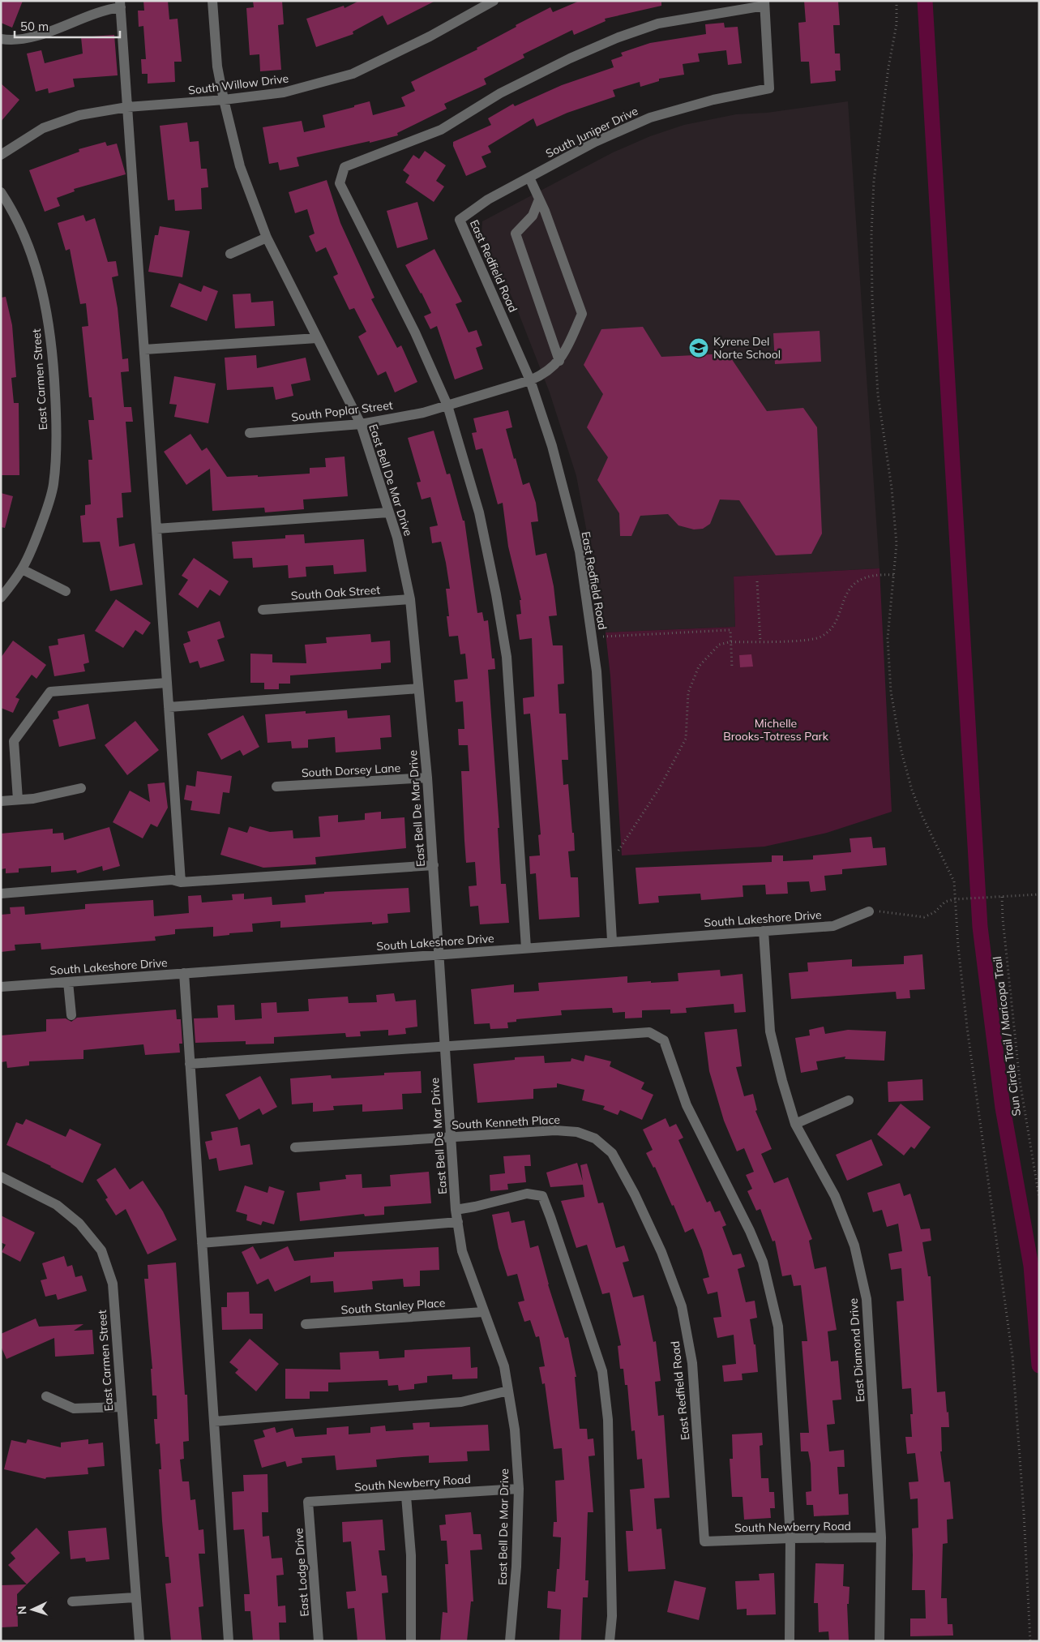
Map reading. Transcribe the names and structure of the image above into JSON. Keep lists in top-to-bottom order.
{
  "streets": {
    "street": [
      "South Willow Drive",
      "South Juniper Drive",
      "East Redfield Road",
      "East Carmen Street",
      "South Poplar Street",
      "East Bell De Mar Drive",
      "South Oak Street",
      "South Dorsey Lane",
      "South Lakeshore Drive",
      "South Kenneth Place",
      "South Stanley Place",
      "East Diamond Drive",
      "South Newberry Road",
      "East Lodge Drive"
    ],
    "path": ["Sun Circle Trail / Maricopa Trail"]
  },
  "crossings": [
    ["South Willow Drive", "East Bell De Mar Drive"],
    ["South Juniper Drive", "East Redfield Road"],
    ["East Redfield Road", "South Poplar Street"],
    ["East Redfield Road", "South Lakeshore Drive"],
    ["East Redfield Road", "South Kenneth Place"],
    ["East Redfield Road", "South Newberry Road"],
    ["South Poplar Street", "East Bell De Mar Drive"],
    ["East Bell De Mar Drive", "South Oak Street"],
    ["East Bell De Mar Drive", "South Dorsey Lane"],
    ["East Bell De Mar Drive", "South Lakeshore Drive"],
    ["East Bell De Mar Drive", "South Kenneth Place"],
    ["East Bell De Mar Drive", "South Stanley Place"],
    ["East Bell De Mar Drive", "South Newberry Road"],
    ["South Lakeshore Drive", "East Diamond Drive"],
    ["East Diamond Drive", "South Newberry Road"],
    ["South Newberry Road", "East Lodge Drive"]
  ],
  "parks": ["Michelle Brooks-Totress Park"],
  "places": {
    "school or university": ["Kyrene Del Norte School"]
  },
  "scale_bar": "50 m",
  "north": "left"
}
